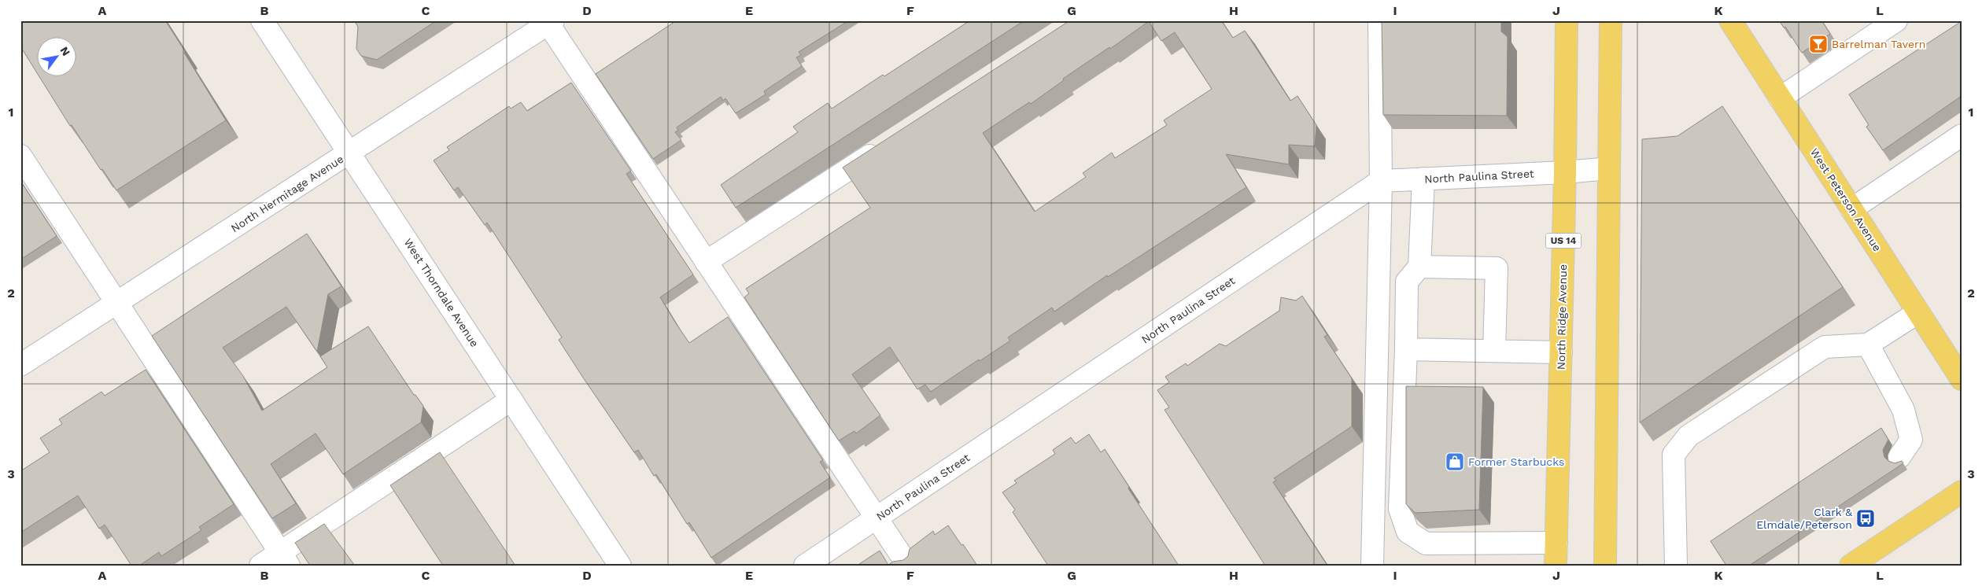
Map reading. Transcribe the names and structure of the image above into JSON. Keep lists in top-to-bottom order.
{
  "streets": {
    "main road": ["West Peterson Avenue", "US 14", "North Ridge Avenue"],
    "street": ["North Paulina Street", "North Hermitage Avenue", "West Thorndale Avenue"]
  },
  "crossings": [
    ["North Paulina Street", "North Ridge Avenue"],
    ["North Hermitage Avenue", "West Thorndale Avenue"]
  ],
  "places": {
    "bar": ["Barrelman Tavern"],
    "shop": ["Former Starbucks"],
    "bus stop": ["Clark & Elmdale/Peterson"]
  },
  "north": "top right",
  "grid": {
    "columns": [
      "A",
      "B",
      "C",
      "D",
      "E",
      "F",
      "G",
      "H",
      "I",
      "J",
      "K",
      "L"
    ],
    "rows": ["1", "2", "3"]
  }
}
